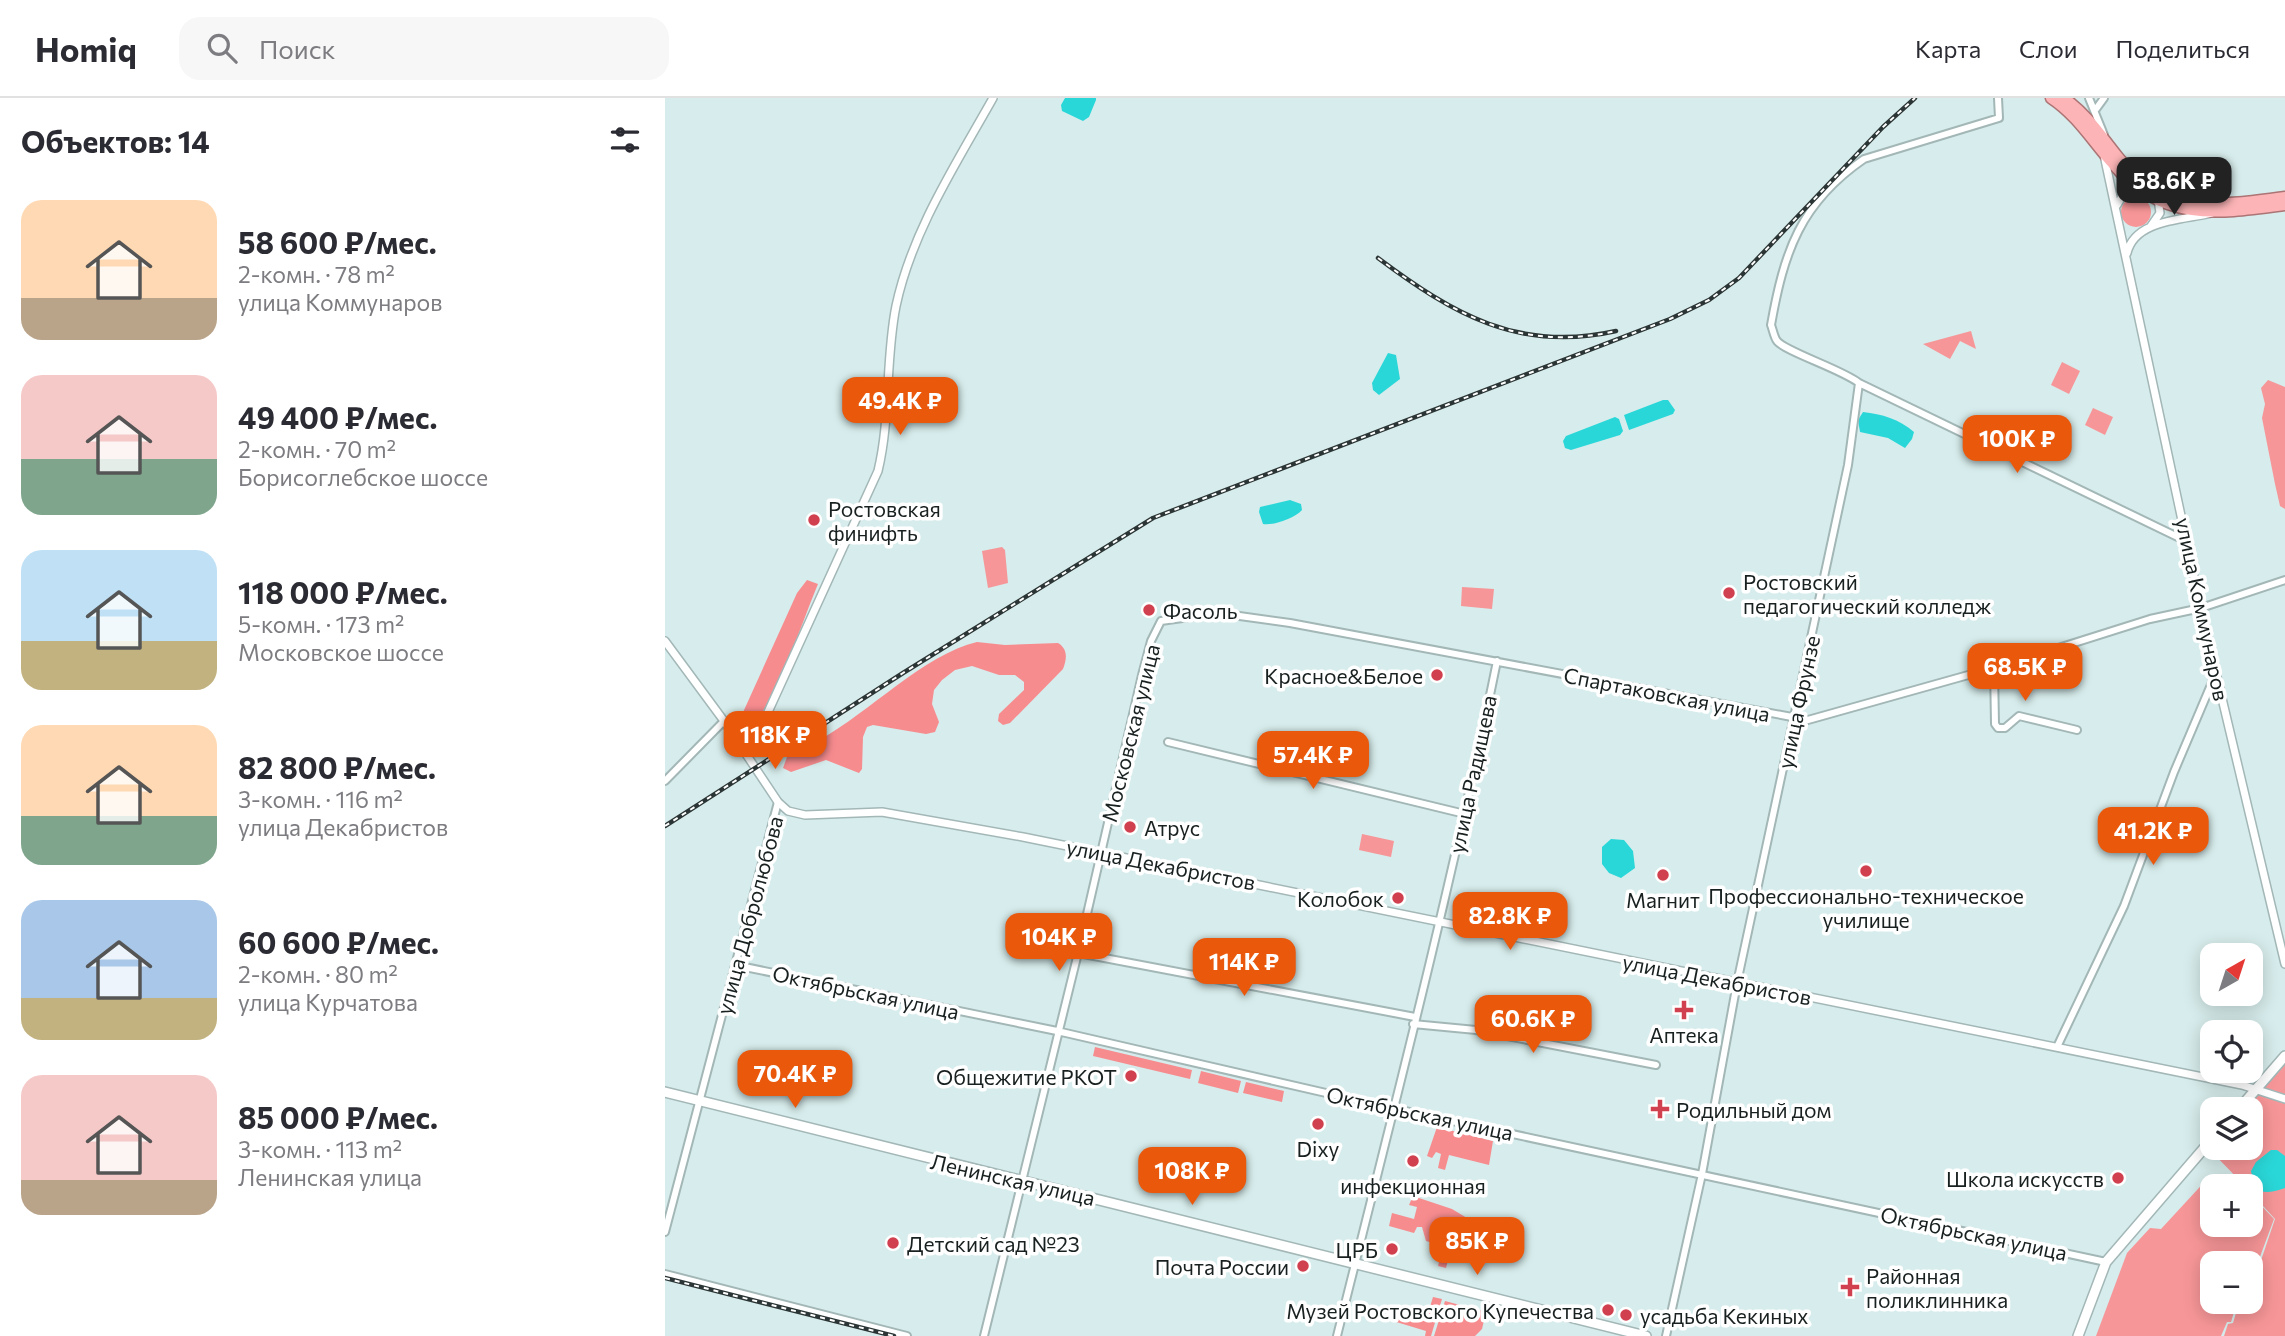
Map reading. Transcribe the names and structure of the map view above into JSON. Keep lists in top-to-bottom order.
{
  "streets": {
    "main road": ["Ленинская улица"],
    "street": [
      "улица Коммунаров",
      "Спартаковская улица",
      "улица Фрунзе",
      "Московская улица",
      "улица Радищева",
      "улица Декабристов",
      "улица Добролюбова",
      "Октябрьская улица"
    ]
  },
  "crossings": [
    ["улица Коммунаров", "Спартаковская улица"],
    ["Спартаковская улица", "улица Фрунзе"],
    ["Спартаковская улица", "Московская улица"],
    ["Спартаковская улица", "улица Радищева"],
    ["улица Фрунзе", "улица Декабристов"],
    ["улица Фрунзе", "Октябрьская улица"],
    ["Московская улица", "улица Декабристов"],
    ["Московская улица", "Октябрьская улица"],
    ["Московская улица", "Ленинская улица"],
    ["улица Радищева", "улица Декабристов"],
    ["улица Радищева", "Октябрьская улица"],
    ["улица Радищева", "Ленинская улица"],
    ["улица Декабристов", "улица Добролюбова"],
    ["улица Добролюбова", "Октябрьская улица"],
    ["улица Добролюбова", "Ленинская улица"]
  ],
  "places": {
    "other": [
      "Ростовская финифть",
      "Ростовский педагогический колледж",
      "Фасоль",
      "Красное&Белое",
      "Атрус",
      "Профессионально-техническое училище",
      "Магнит",
      "Колобок",
      "Общежитие РКОТ",
      "Dixy",
      "инфекционная",
      "Школа искусств",
      "Детский сад №23",
      "ЦРБ",
      "Почта России",
      "Музей Ростовского Купечества",
      "усадьба Кекиных"
    ],
    "health": ["Аптека", "Родильный дом", "Районная поликлинника"]
  },
  "north": "top right",
  "page": {
    "header": "Homiq",
    "search": "Поиск",
    "nav": ["Карта", "Слои", "Поделиться"],
    "heading": "Объектов: 14",
    "price": [
      "58.6K ₽",
      "49.4K ₽",
      "100K ₽",
      "68.5K ₽",
      "118K ₽",
      "57.4K ₽",
      "41.2K ₽",
      "82.8K ₽",
      "104K ₽",
      "114K ₽",
      "60.6K ₽",
      "70.4K ₽",
      "108K ₽",
      "85K ₽"
    ],
    "list": [
      {
        "name": "58 600 ₽/мес.",
        "note": "2-комн. · 78 m² · улица Коммунаров"
      },
      {
        "name": "49 400 ₽/мес.",
        "note": "2-комн. · 70 m² · Борисоглебское шоссе"
      },
      {
        "name": "118 000 ₽/мес.",
        "note": "5-комн. · 173 m² · Московское шоссе"
      },
      {
        "name": "82 800 ₽/мес.",
        "note": "3-комн. · 116 m² · улица Декабристов"
      },
      {
        "name": "60 600 ₽/мес.",
        "note": "2-комн. · 80 m² · улица Курчатова"
      },
      {
        "name": "85 000 ₽/мес.",
        "note": "3-комн. · 113 m² · Ленинская улица"
      }
    ],
    "map_buttons": ["+", "−"]
  }
}
